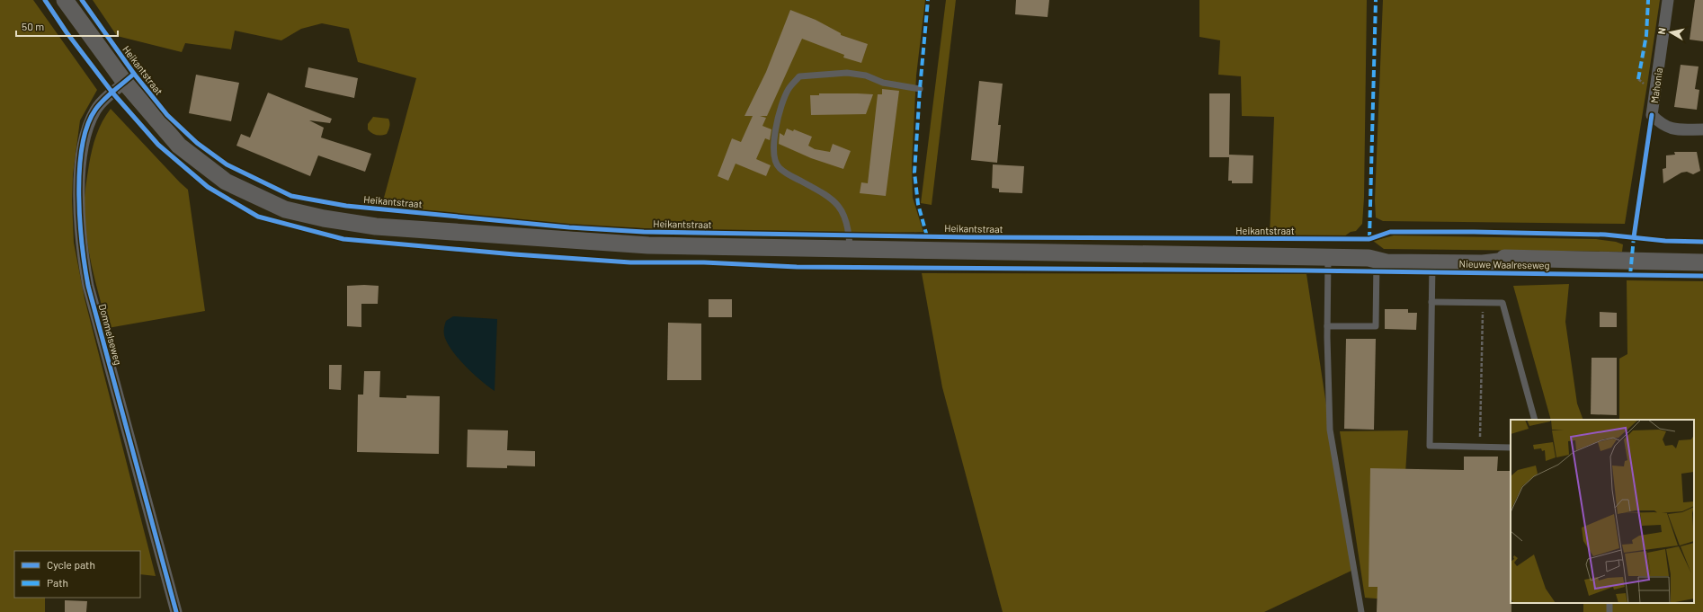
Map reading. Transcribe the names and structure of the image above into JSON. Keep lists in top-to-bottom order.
{
  "streets": {
    "street": [
      "Heikantstraat",
      "Mahonia",
      "Nieuwe Waalreseweg",
      "Dommelseweg"
    ]
  },
  "crossings": [
    ["Heikantstraat", "Nieuwe Waalreseweg"],
    ["Heikantstraat", "Dommelseweg"]
  ],
  "legend": ["Cycle path", "Path"],
  "scale_bar": "50 m",
  "north": "left"
}
